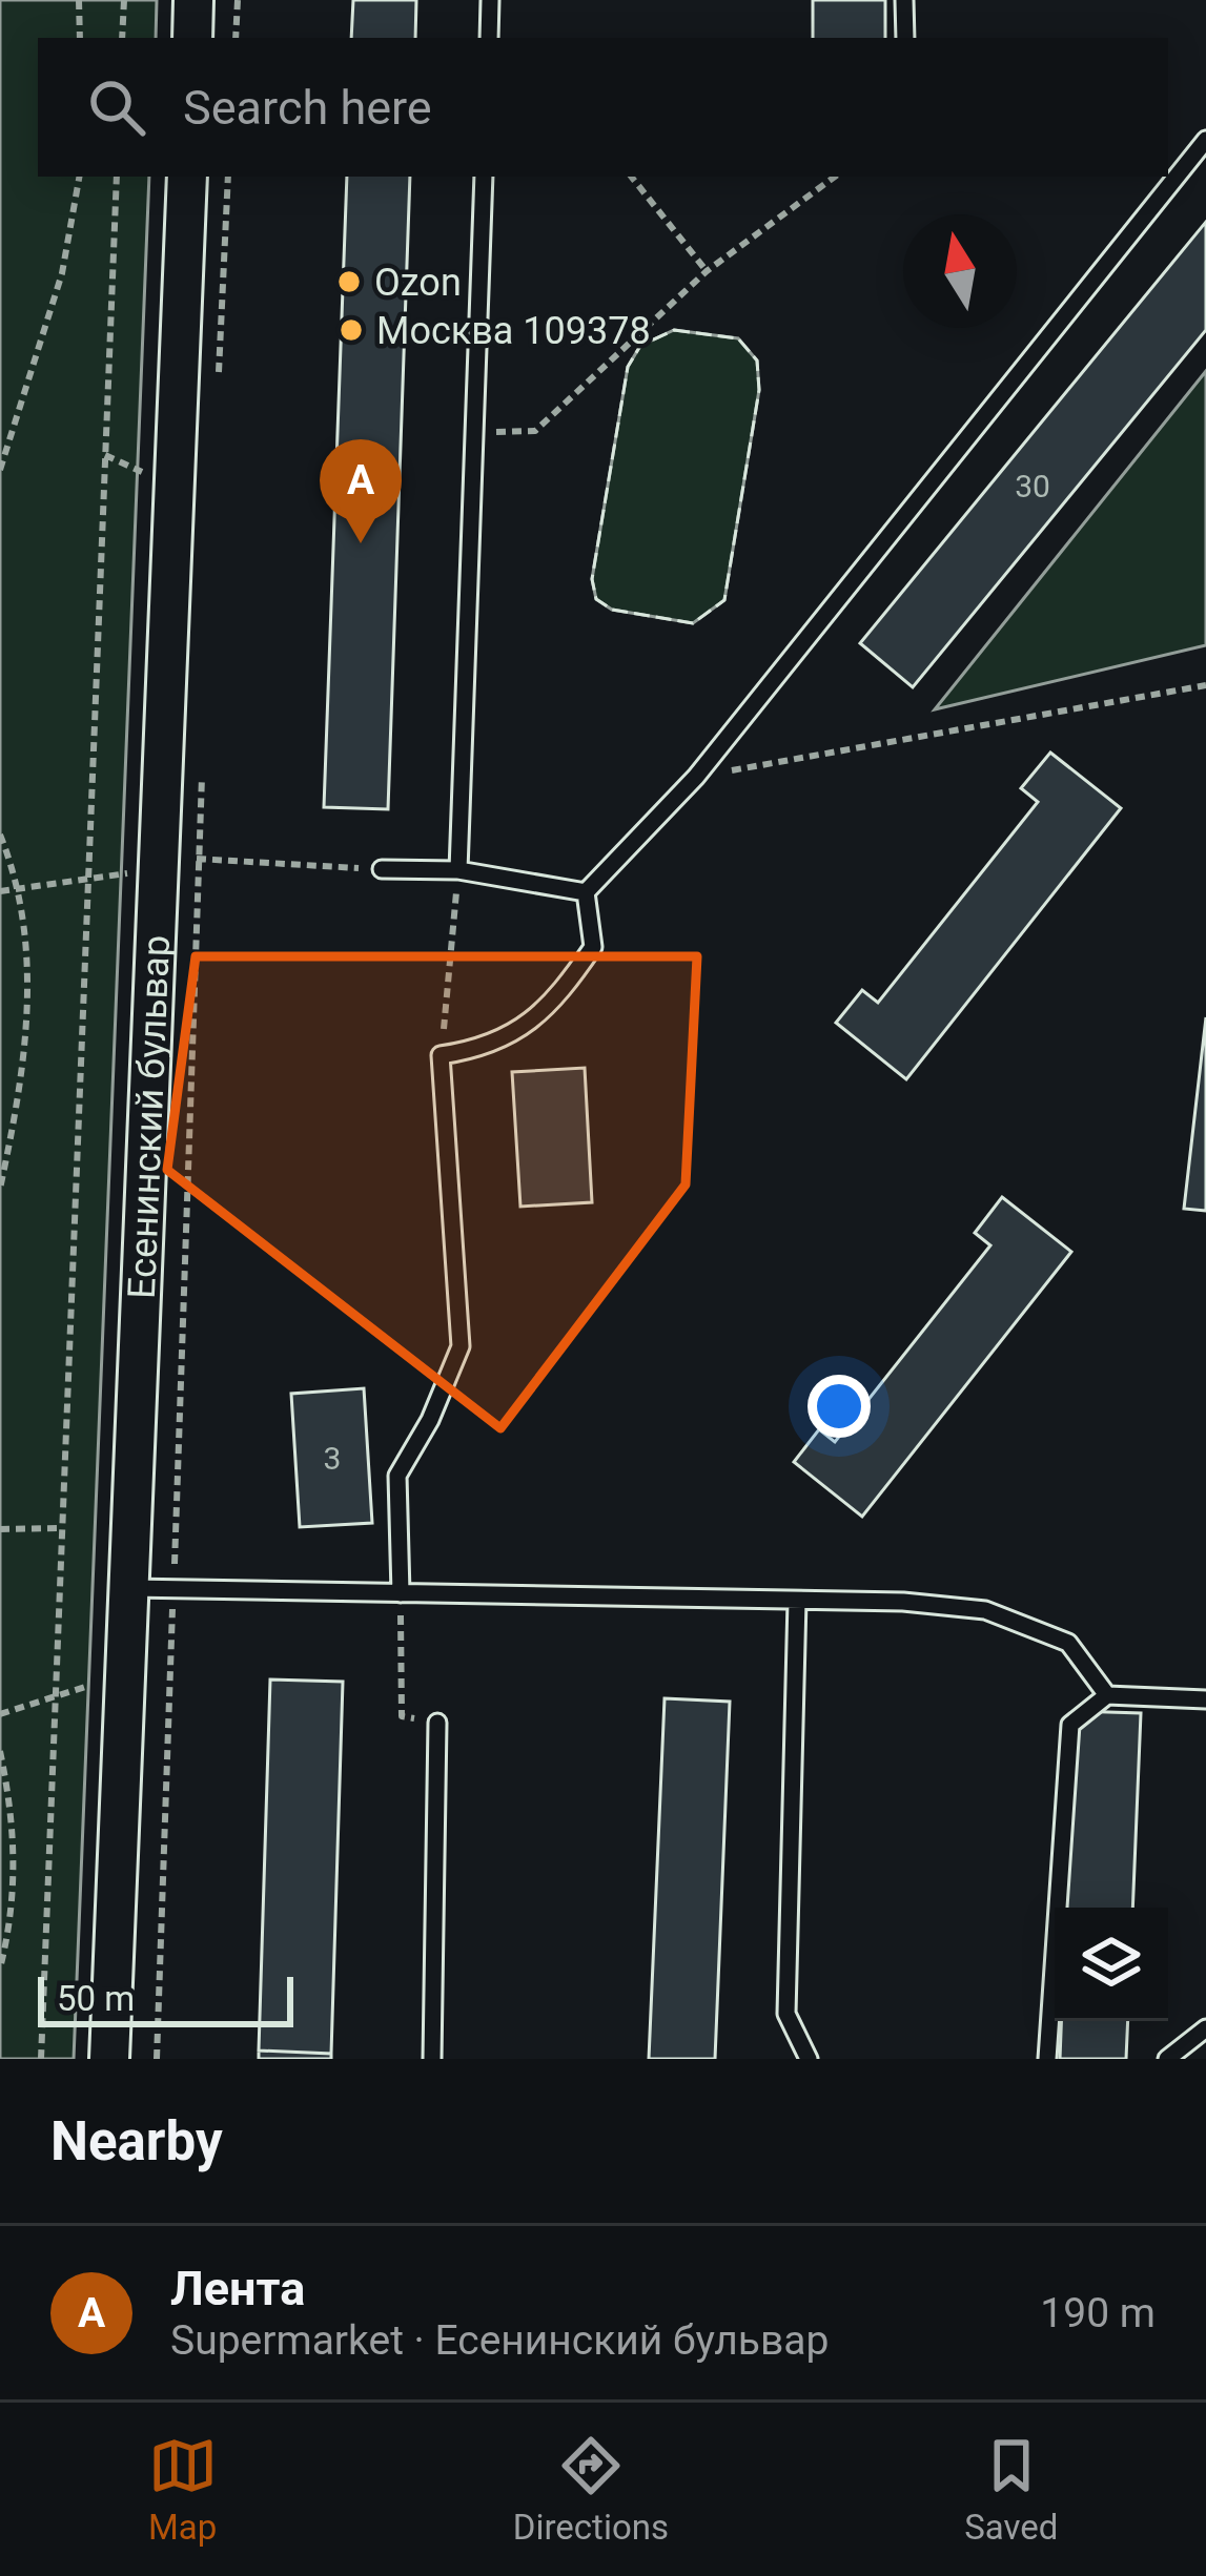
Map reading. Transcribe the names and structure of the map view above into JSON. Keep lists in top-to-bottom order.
{
  "streets": {
    "street": ["Есенинский бульвар"]
  },
  "places": ["Ozon", "Москва 109378"],
  "house_numbers": ["30", "3"],
  "scale_bar": "50 m",
  "north": "top",
  "page": {
    "search": "Search here",
    "pins": "A",
    "scale": "50 m",
    "heading": "Nearby",
    "list": [
      {
        "mark": "A",
        "name": "Лента",
        "note": "Supermarket · Есенинский бульвар",
        "value": "190 m"
      }
    ],
    "nav": ["Map", "Directions", "Saved"]
  }
}
